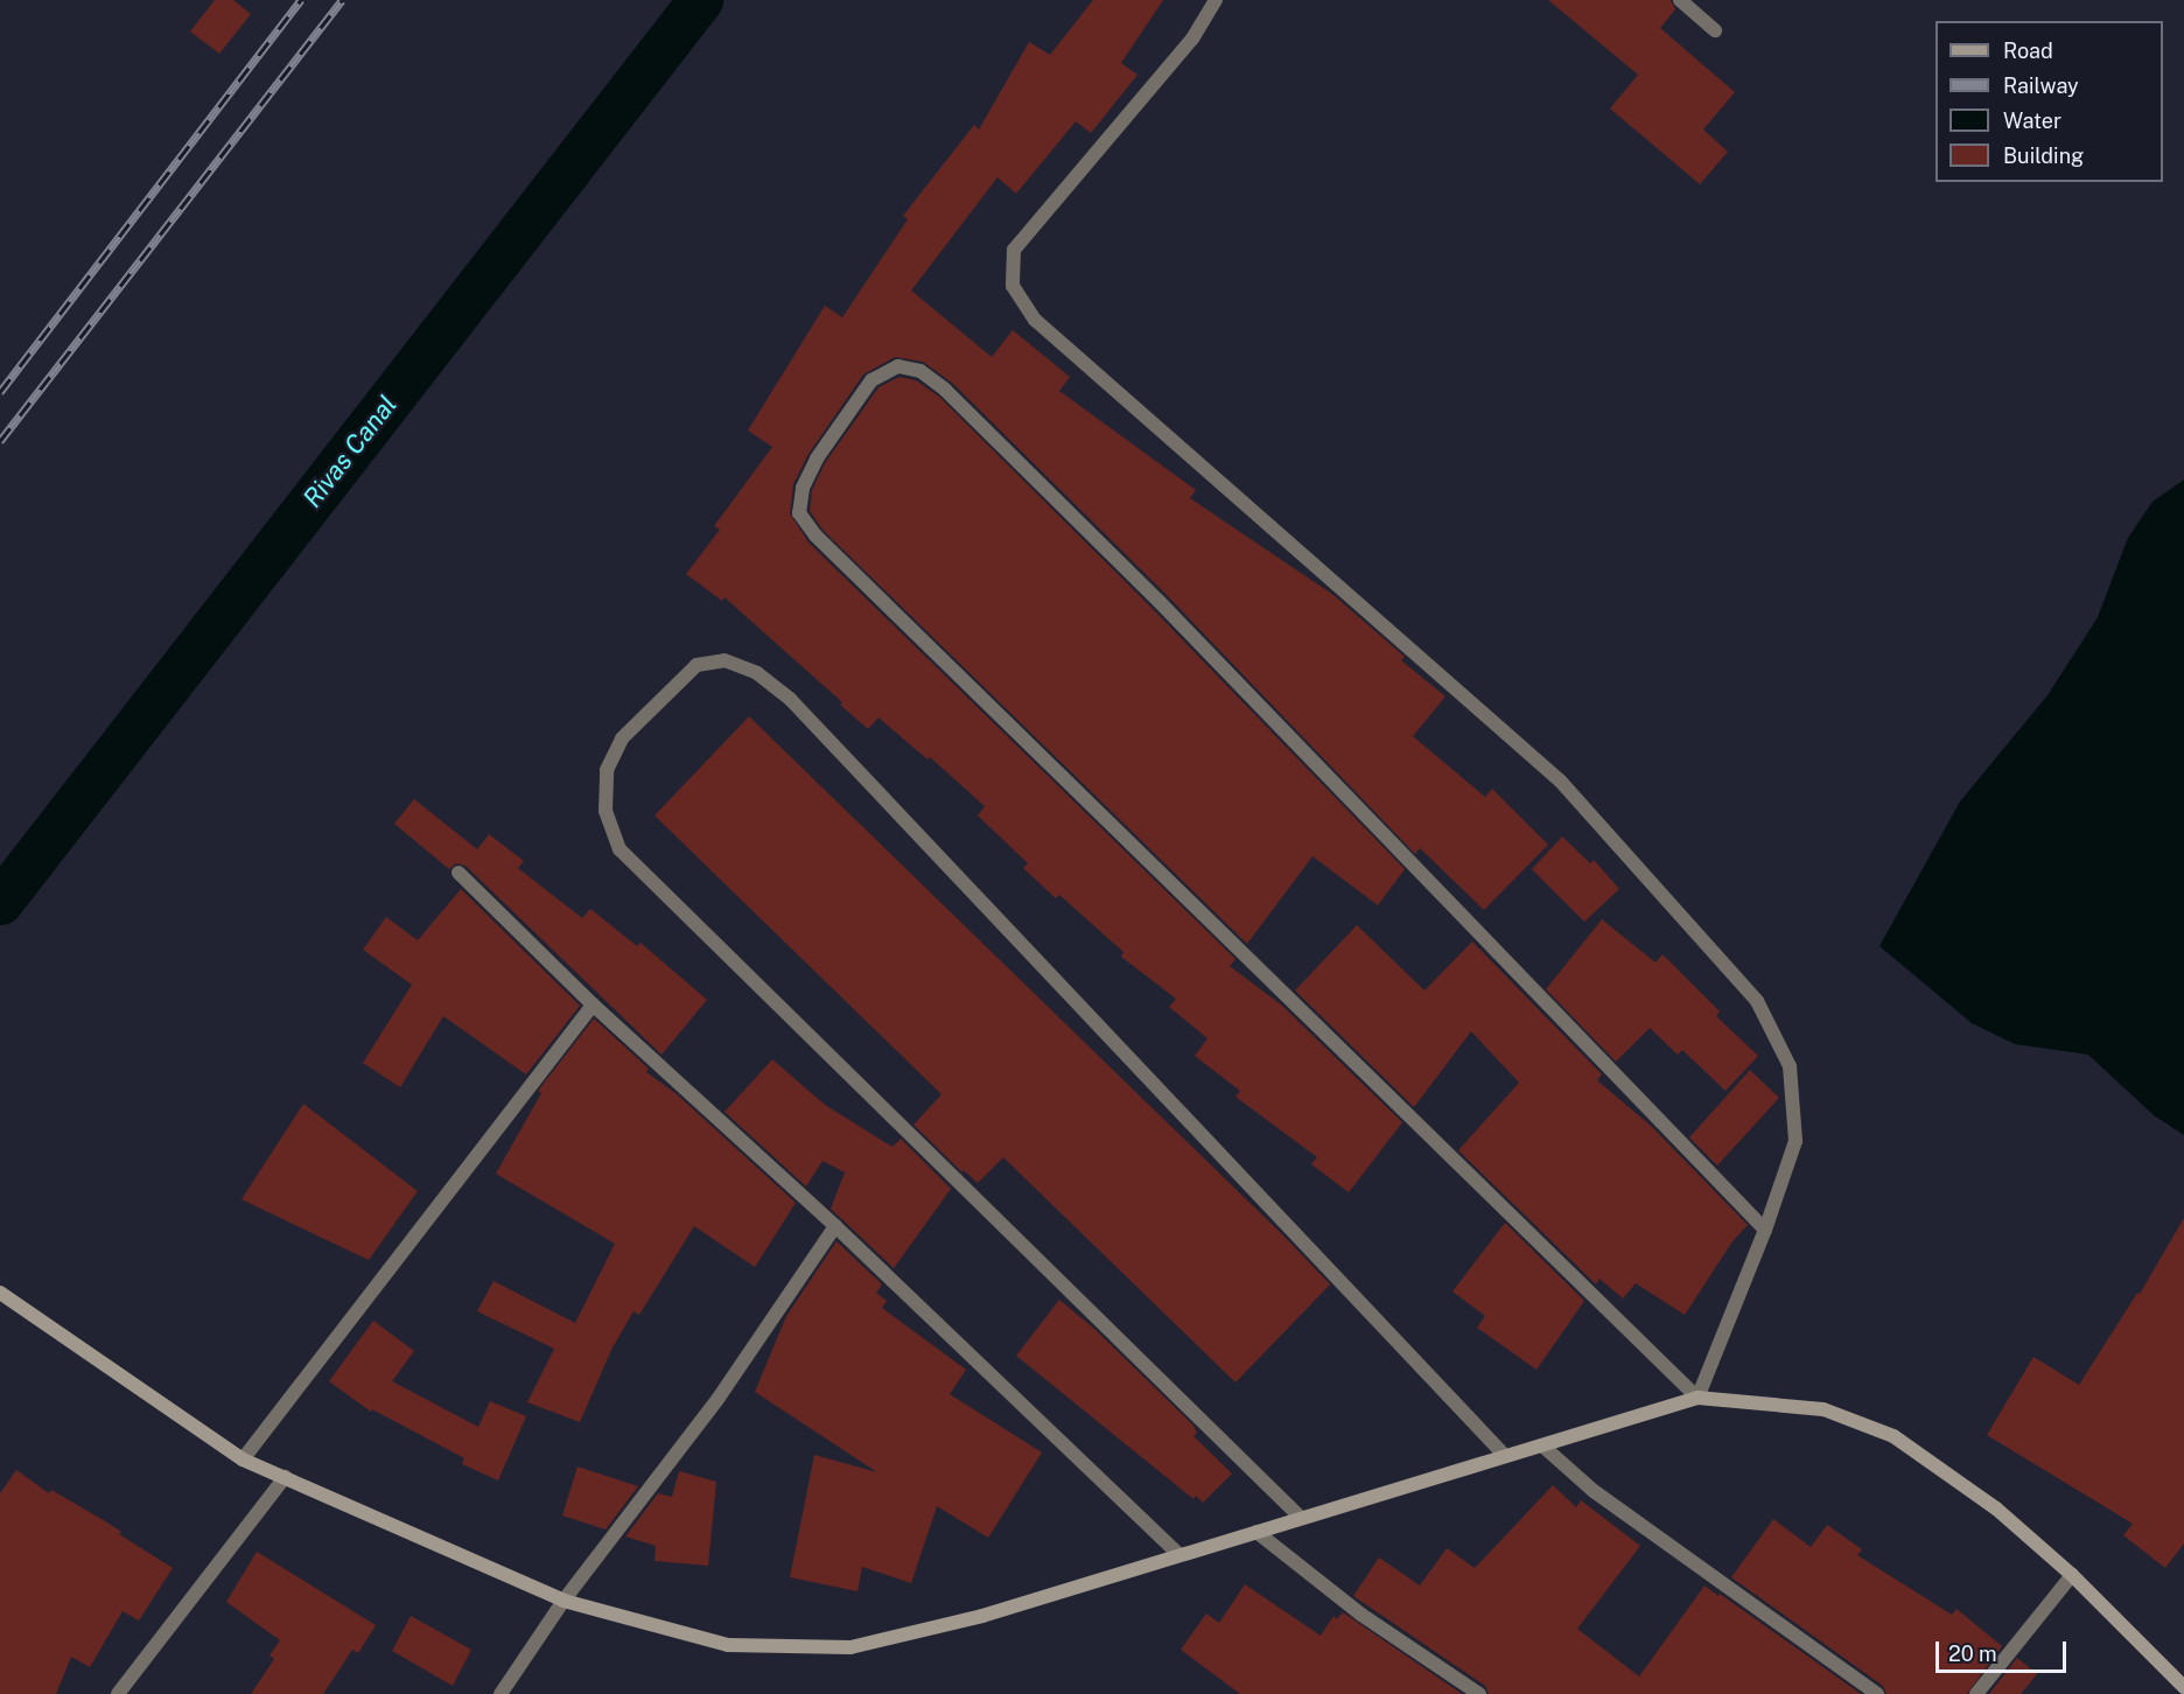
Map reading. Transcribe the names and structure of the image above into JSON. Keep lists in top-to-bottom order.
{
  "water": ["Rivas Canal"],
  "legend": [
    "Road",
    "Railway",
    "Water",
    "Building"
  ],
  "scale_bar": "20 m"
}
